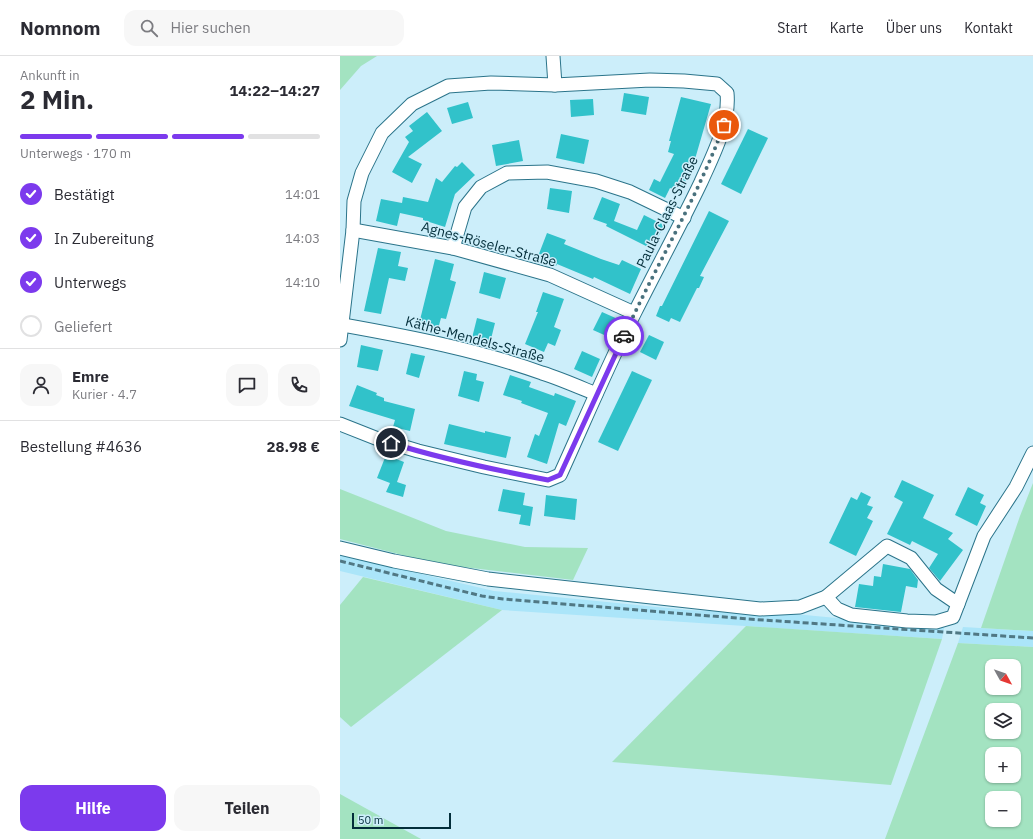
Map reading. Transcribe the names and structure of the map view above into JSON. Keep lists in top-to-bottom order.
{
  "streets": {
    "street": ["Paula-Claas-Straße", "Agnes-Röseler-Straße", "Käthe-Mendels-Straße"]
  },
  "crossings": [
    ["Paula-Claas-Straße", "Agnes-Röseler-Straße"],
    ["Paula-Claas-Straße", "Käthe-Mendels-Straße"]
  ],
  "scale_bar": "50 m",
  "north": "bottom right",
  "page": {
    "header": "Nomnom",
    "search": "Hier suchen",
    "nav": [
      "Start",
      "Karte",
      "Über uns",
      "Kontakt"
    ],
    "heading": ["2 Min.", "Ankunft in", "14:22–14:27"],
    "panel": [
      "Emre",
      "Kurier · 4.7",
      "Bestellung #4636",
      "28.98 €"
    ],
    "bar": "Unterwegs · 170 m",
    "list": [
      ["Bestätigt", "14:01"],
      ["In Zubereitung", "14:03"],
      ["Unterwegs", "14:10"],
      "Geliefert"
    ],
    "map_buttons": ["+", "−"],
    "buttons": ["Hilfe", "Teilen"],
    "scale": "50 m"
  }
}
